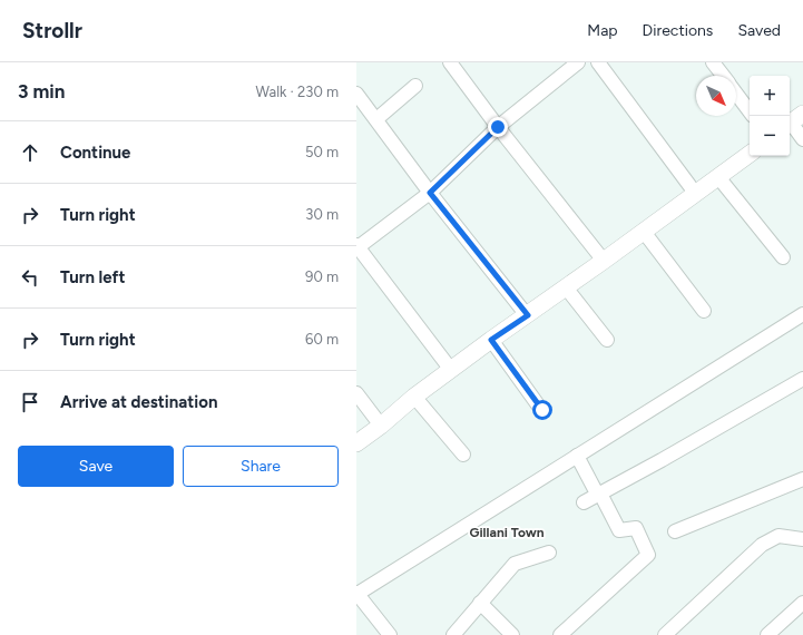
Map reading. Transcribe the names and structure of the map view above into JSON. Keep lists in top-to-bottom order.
{
  "districts": ["Gillani Town"],
  "north": "bottom right",
  "page": {
    "header": "Strollr",
    "nav": ["Map", "Directions", "Saved"],
    "heading": ["3 min", "Walk · 230 m"],
    "map_buttons": ["+", "−"],
    "list": [
      ["Continue", "50 m"],
      ["Turn right", "30 m"],
      ["Turn left", "90 m"],
      ["Turn right", "60 m"],
      "Arrive at destination"
    ],
    "buttons": ["Save", "Share"]
  }
}
